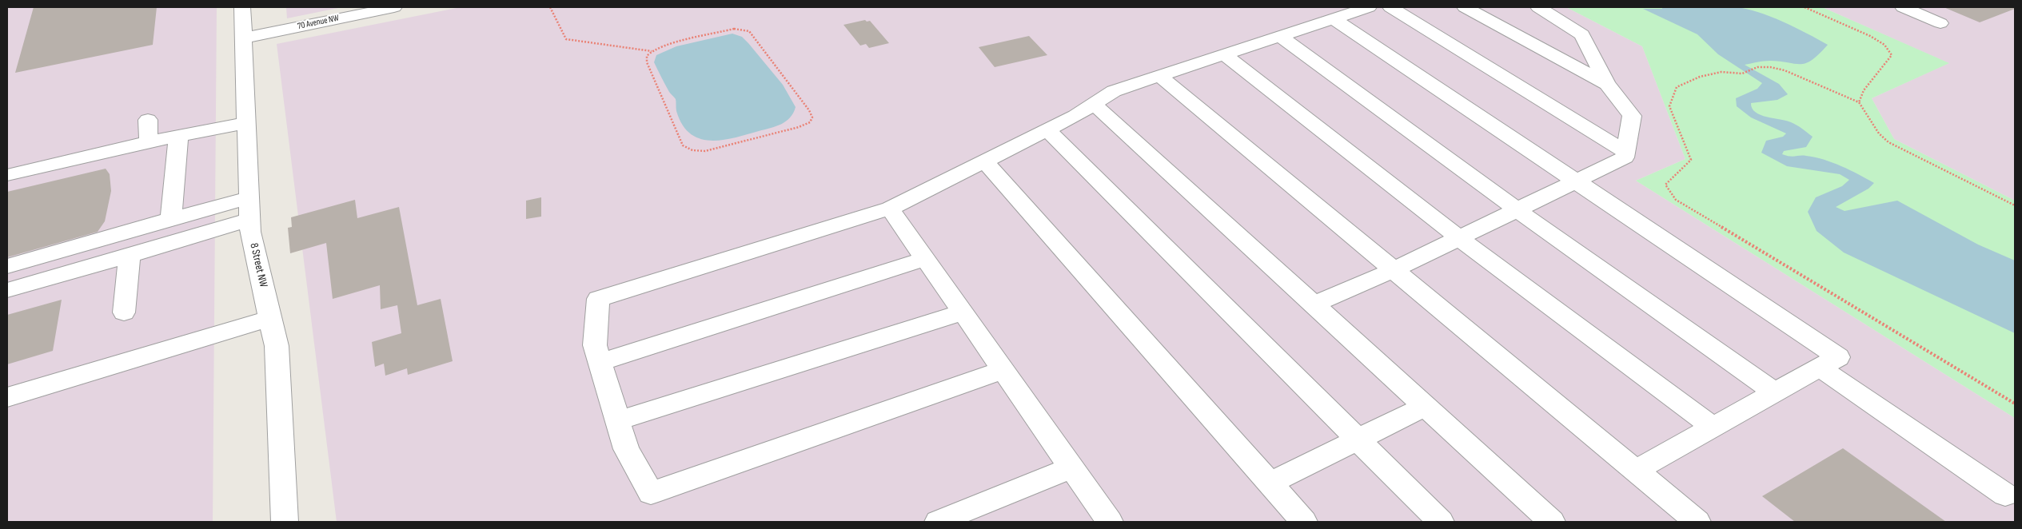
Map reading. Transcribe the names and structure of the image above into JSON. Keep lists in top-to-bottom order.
{
  "streets": {
    "street": ["70 Avenue NW", "8 Street NW"]
  },
  "crossings": [
    ["70 Avenue NW", "8 Street NW"]
  ]
}
